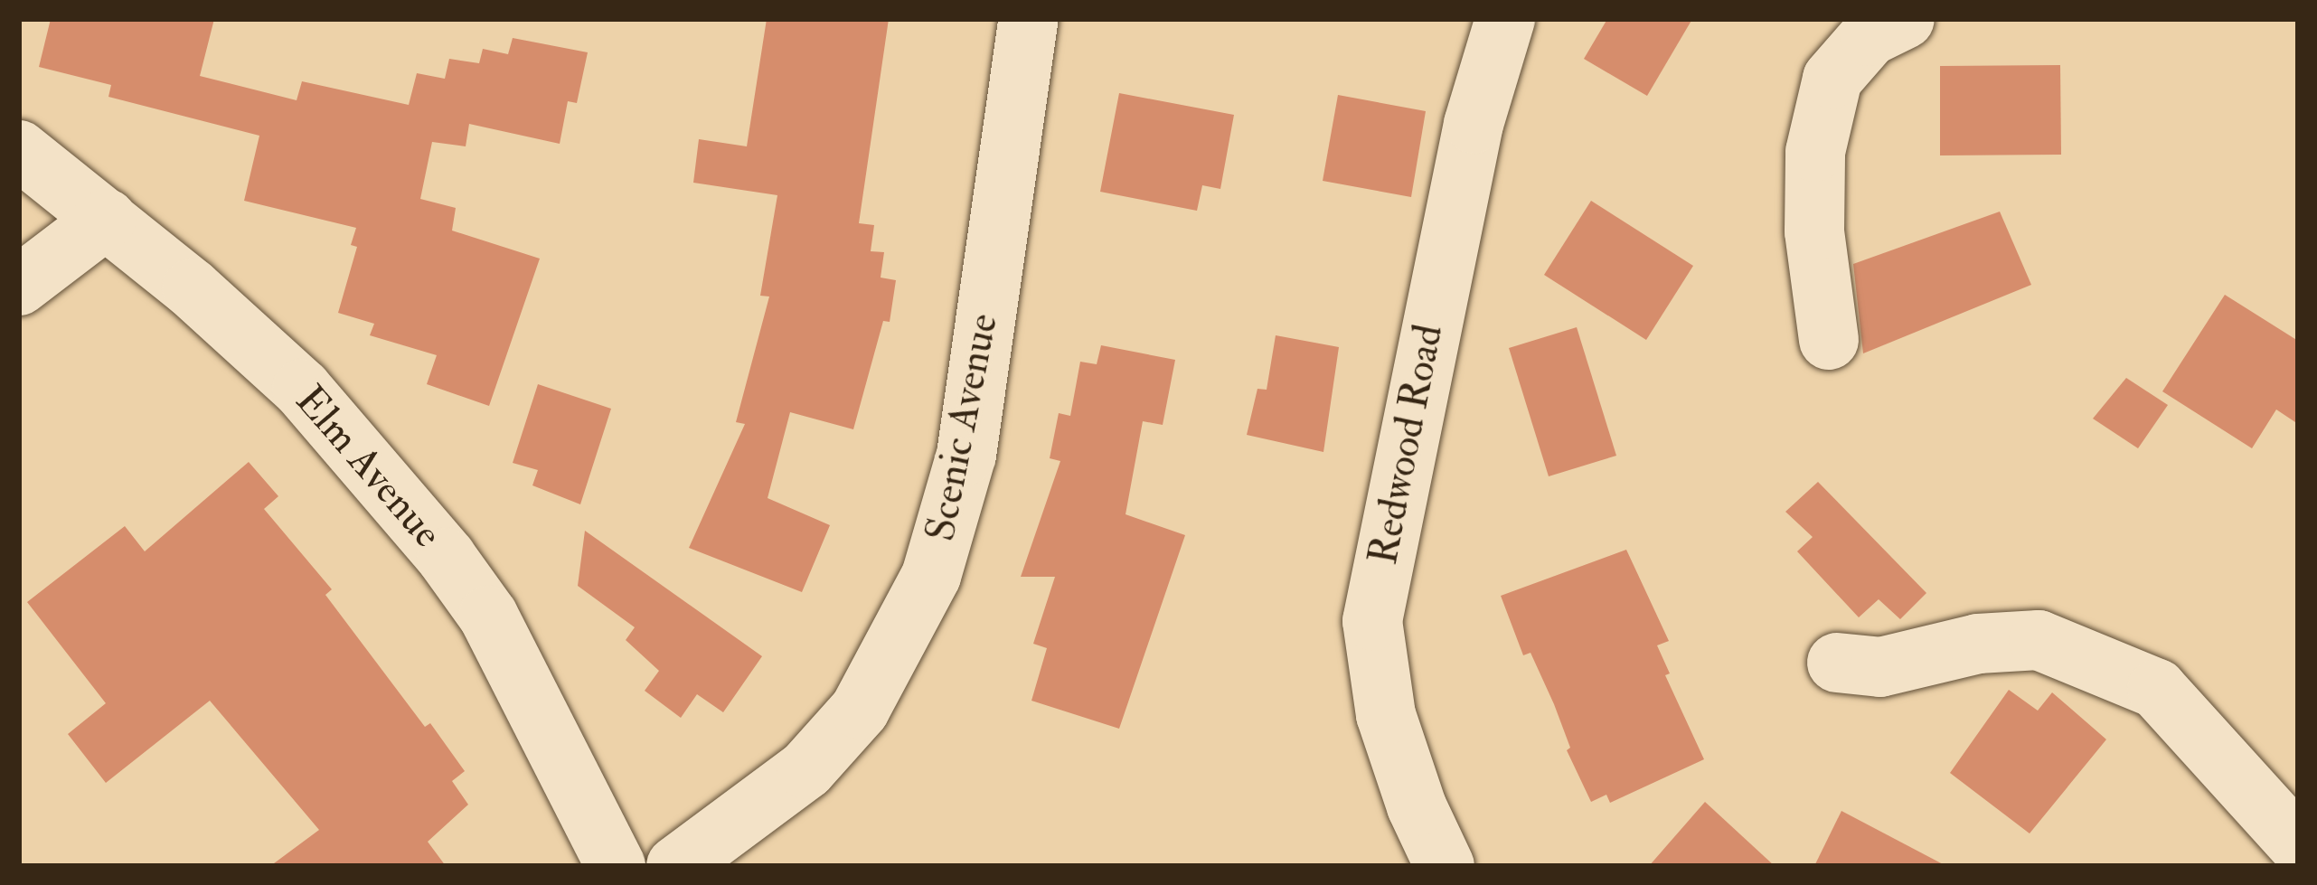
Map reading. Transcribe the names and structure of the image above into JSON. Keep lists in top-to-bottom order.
{
  "streets": {
    "street": ["Scenic Avenue", "Redwood Road", "Elm Avenue"]
  }
}
